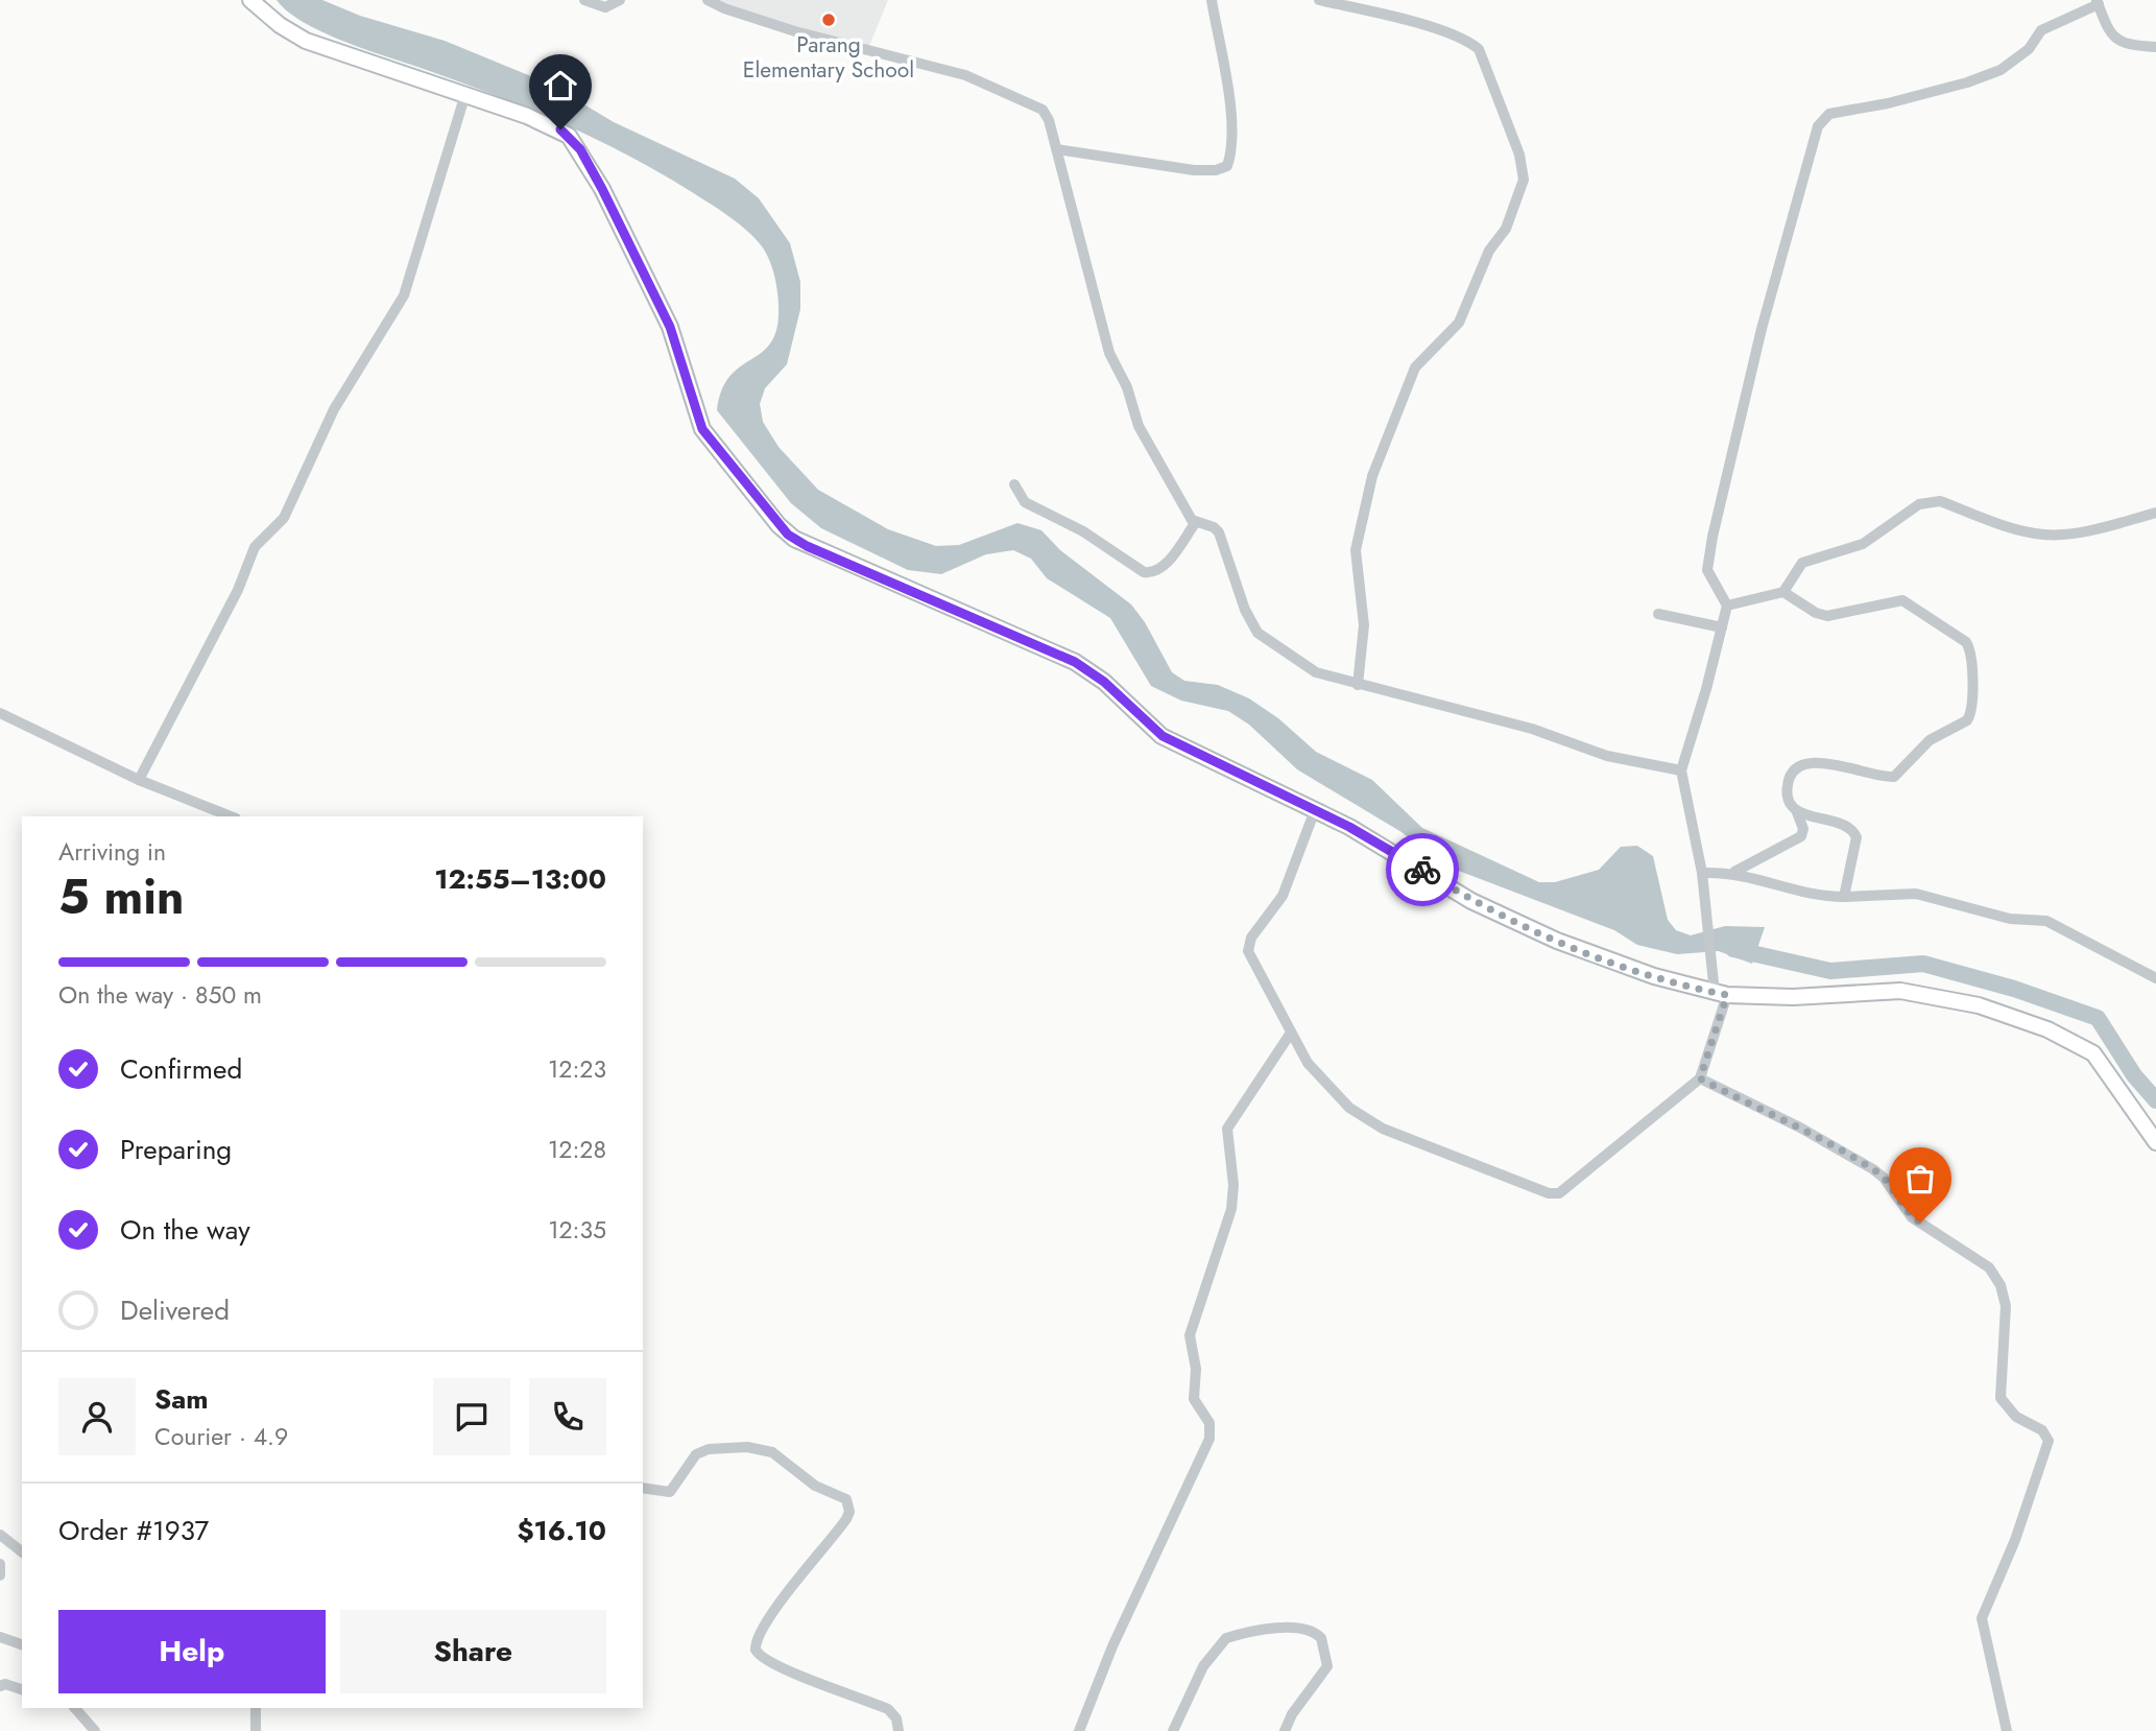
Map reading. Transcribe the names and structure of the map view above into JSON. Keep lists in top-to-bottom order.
{
  "places": ["Parang Elementary School"],
  "page": {
    "heading": ["5 min", "Arriving in", "12:55–13:00"],
    "panel": [
      "Sam",
      "Courier · 4.9",
      "Order #1937",
      "$16.10"
    ],
    "bar": "On the way · 850 m",
    "list": [
      ["Confirmed", "12:23"],
      ["Preparing", "12:28"],
      ["On the way", "12:35"],
      "Delivered"
    ],
    "buttons": ["Help", "Share"]
  }
}
